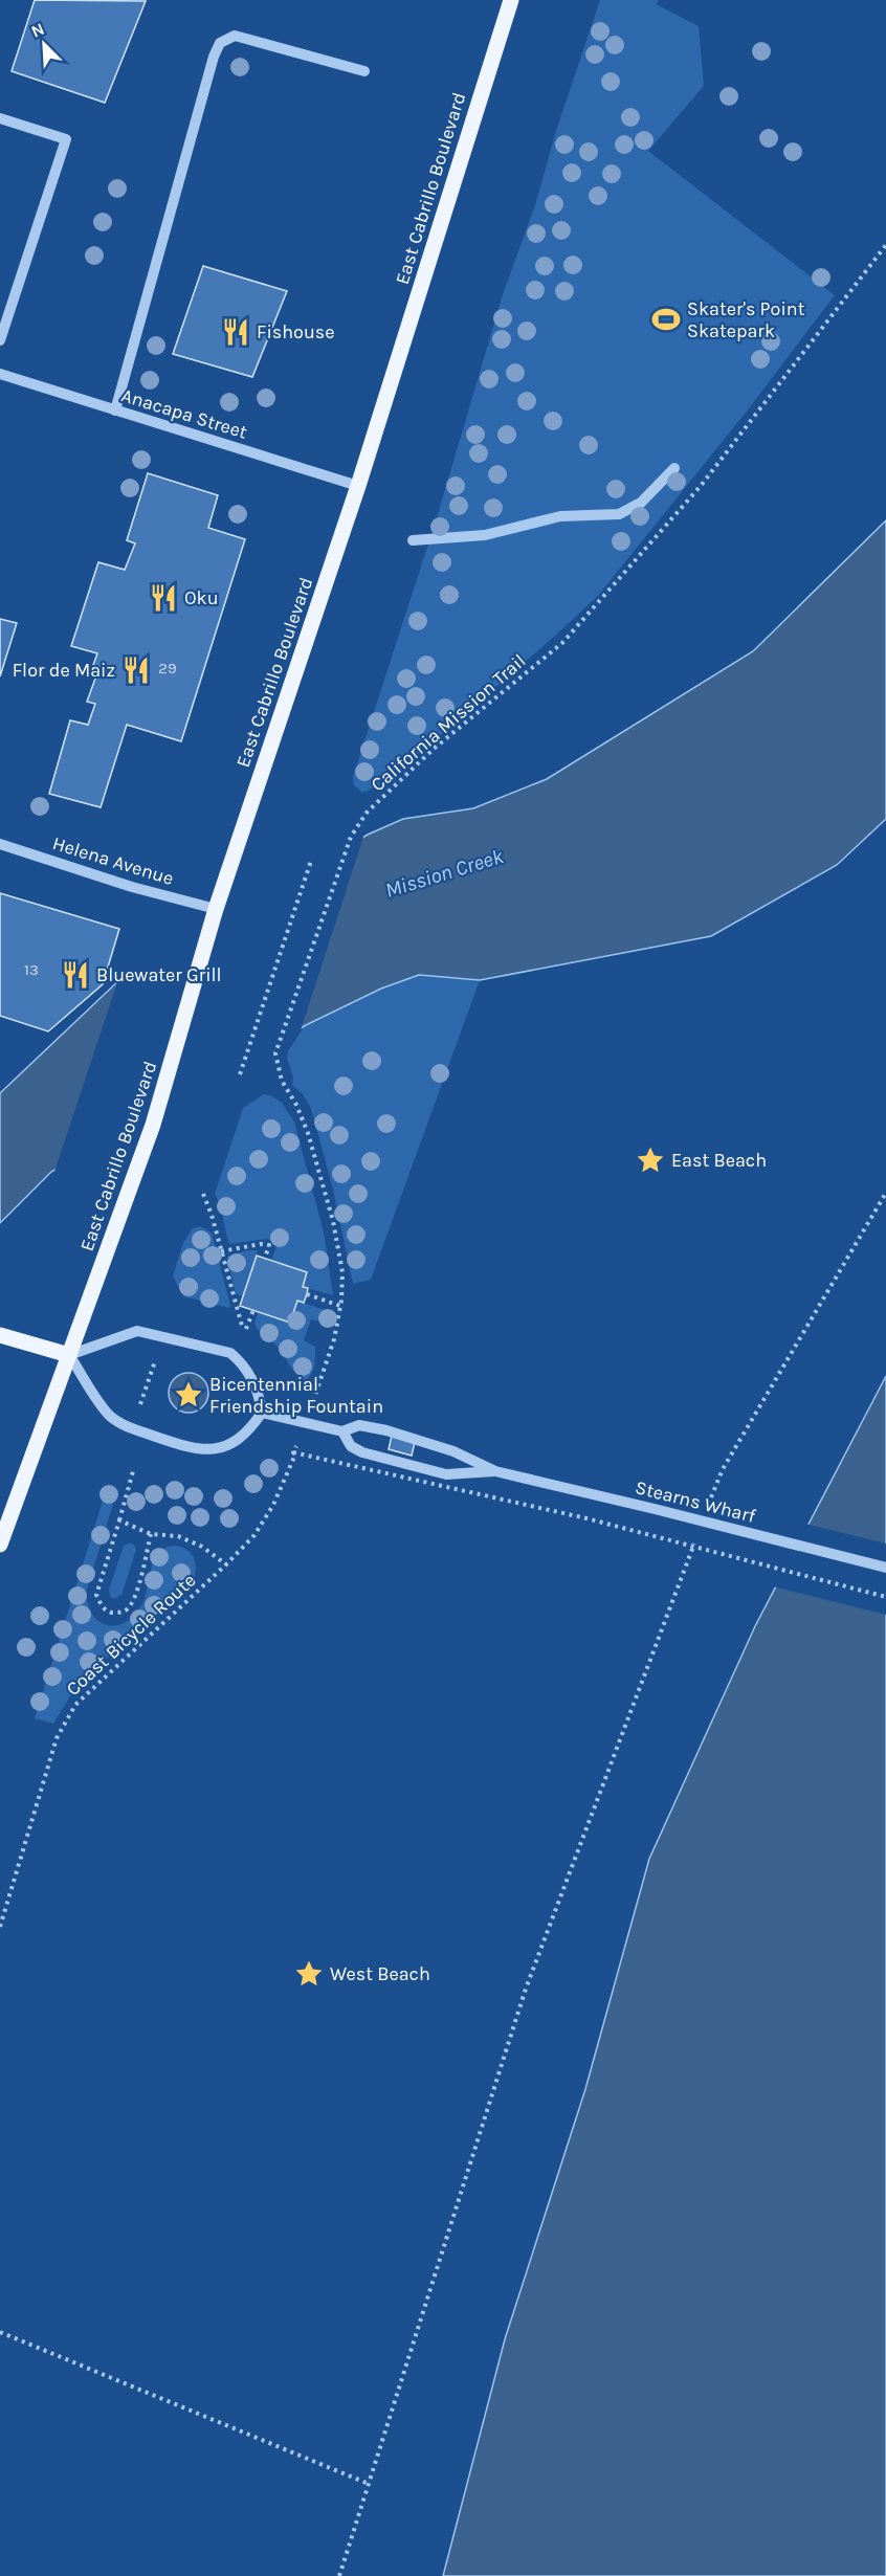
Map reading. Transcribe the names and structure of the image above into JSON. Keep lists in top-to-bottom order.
{
  "streets": {
    "main road": ["East Cabrillo Boulevard"],
    "street": ["Anacapa Street", "Helena Avenue", "Stearns Wharf"],
    "path": ["California Mission Trail", "Coast Bicycle Route"]
  },
  "crossings": [
    ["East Cabrillo Boulevard", "Anacapa Street"],
    ["East Cabrillo Boulevard", "Helena Avenue"],
    ["California Mission Trail", "Stearns Wharf"],
    ["California Mission Trail", "Coast Bicycle Route"],
    ["Stearns Wharf", "Coast Bicycle Route"]
  ],
  "water": ["Mission Creek"],
  "places": {
    "sports": ["Skater's Point Skatepark"],
    "restaurant": [
      "Fishouse",
      "Oku",
      "Flor de Maiz",
      "Bluewater Grill"
    ],
    "place": ["East Beach", "Bicentennial Friendship Fountain", "West Beach"]
  },
  "house_numbers": ["29", "13"],
  "north": "top left"
}
